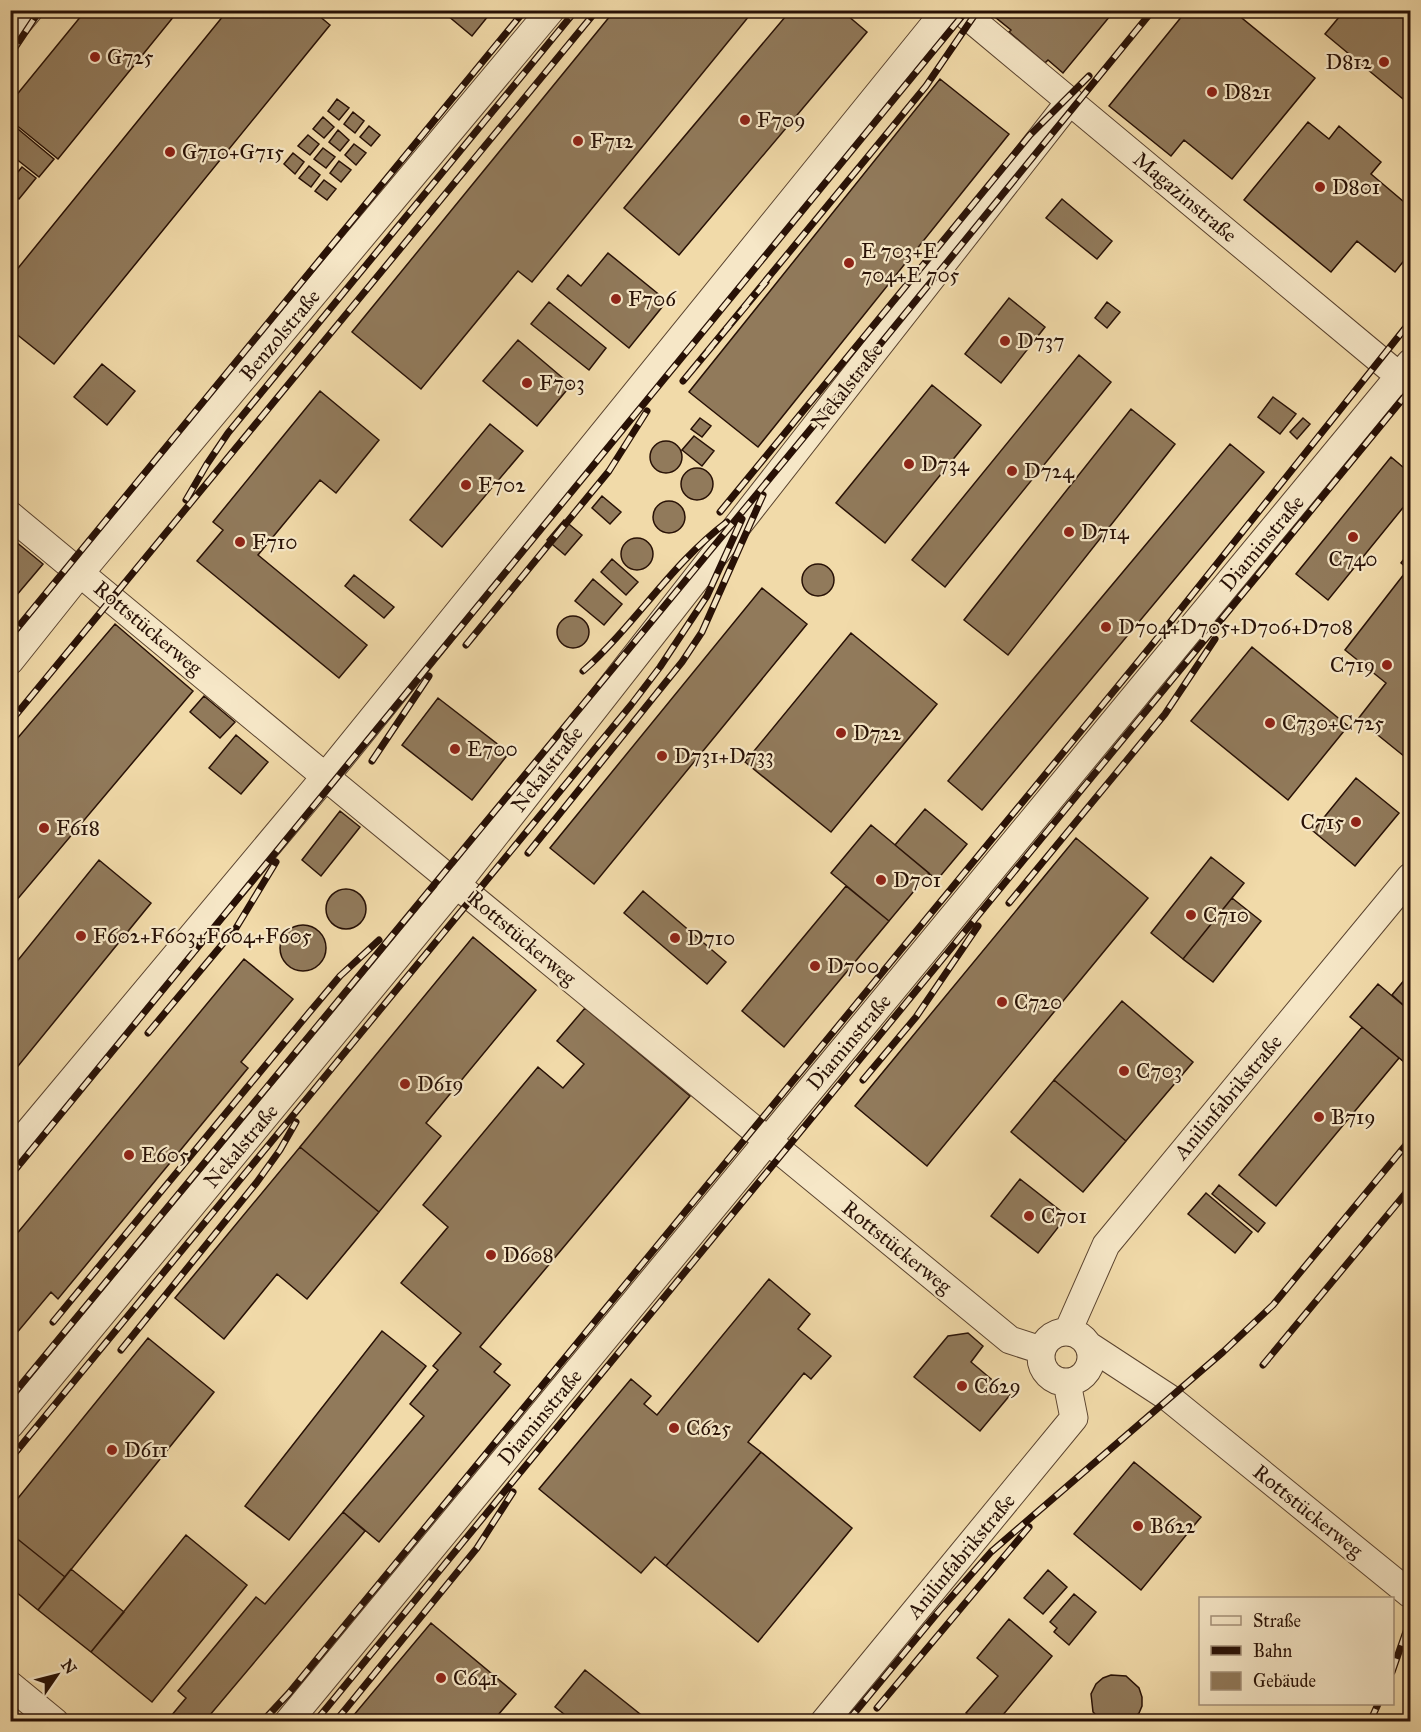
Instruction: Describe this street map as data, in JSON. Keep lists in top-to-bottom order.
{
  "streets": {
    "street": [
      "Magazinstraße",
      "Benzolstraße",
      "Nekalstraße",
      "Diaminstraße",
      "Rottstückerweg",
      "Anilinfabrikstraße"
    ]
  },
  "crossings": [
    ["Magazinstraße", "Nekalstraße"],
    ["Magazinstraße", "Diaminstraße"],
    ["Benzolstraße", "Rottstückerweg"],
    ["Nekalstraße", "Rottstückerweg"],
    ["Diaminstraße", "Rottstückerweg"],
    ["Rottstückerweg", "Anilinfabrikstraße"]
  ],
  "places": [
    "G725",
    "D812",
    "D821",
    "F709",
    "F712",
    "G710+G715",
    "D801",
    "E 703+E 704+E 705",
    "F706",
    "D737",
    "F703",
    "D734",
    "D724",
    "F702",
    "D714",
    "C740",
    "F710",
    "D704+D705+D706+D708",
    "C719",
    "C730+C725",
    "D722",
    "E700",
    "D731+D733",
    "C715",
    "F618",
    "D701",
    "C710",
    "F602+F603+F604+F605",
    "D710",
    "D700",
    "C720",
    "C703",
    "D619",
    "B719",
    "E605",
    "C701",
    "D608",
    "C629",
    "C625",
    "D611",
    "B622",
    "C641"
  ],
  "legend": ["Straße", "Bahn", "Gebäude"],
  "north": "top right"
}
